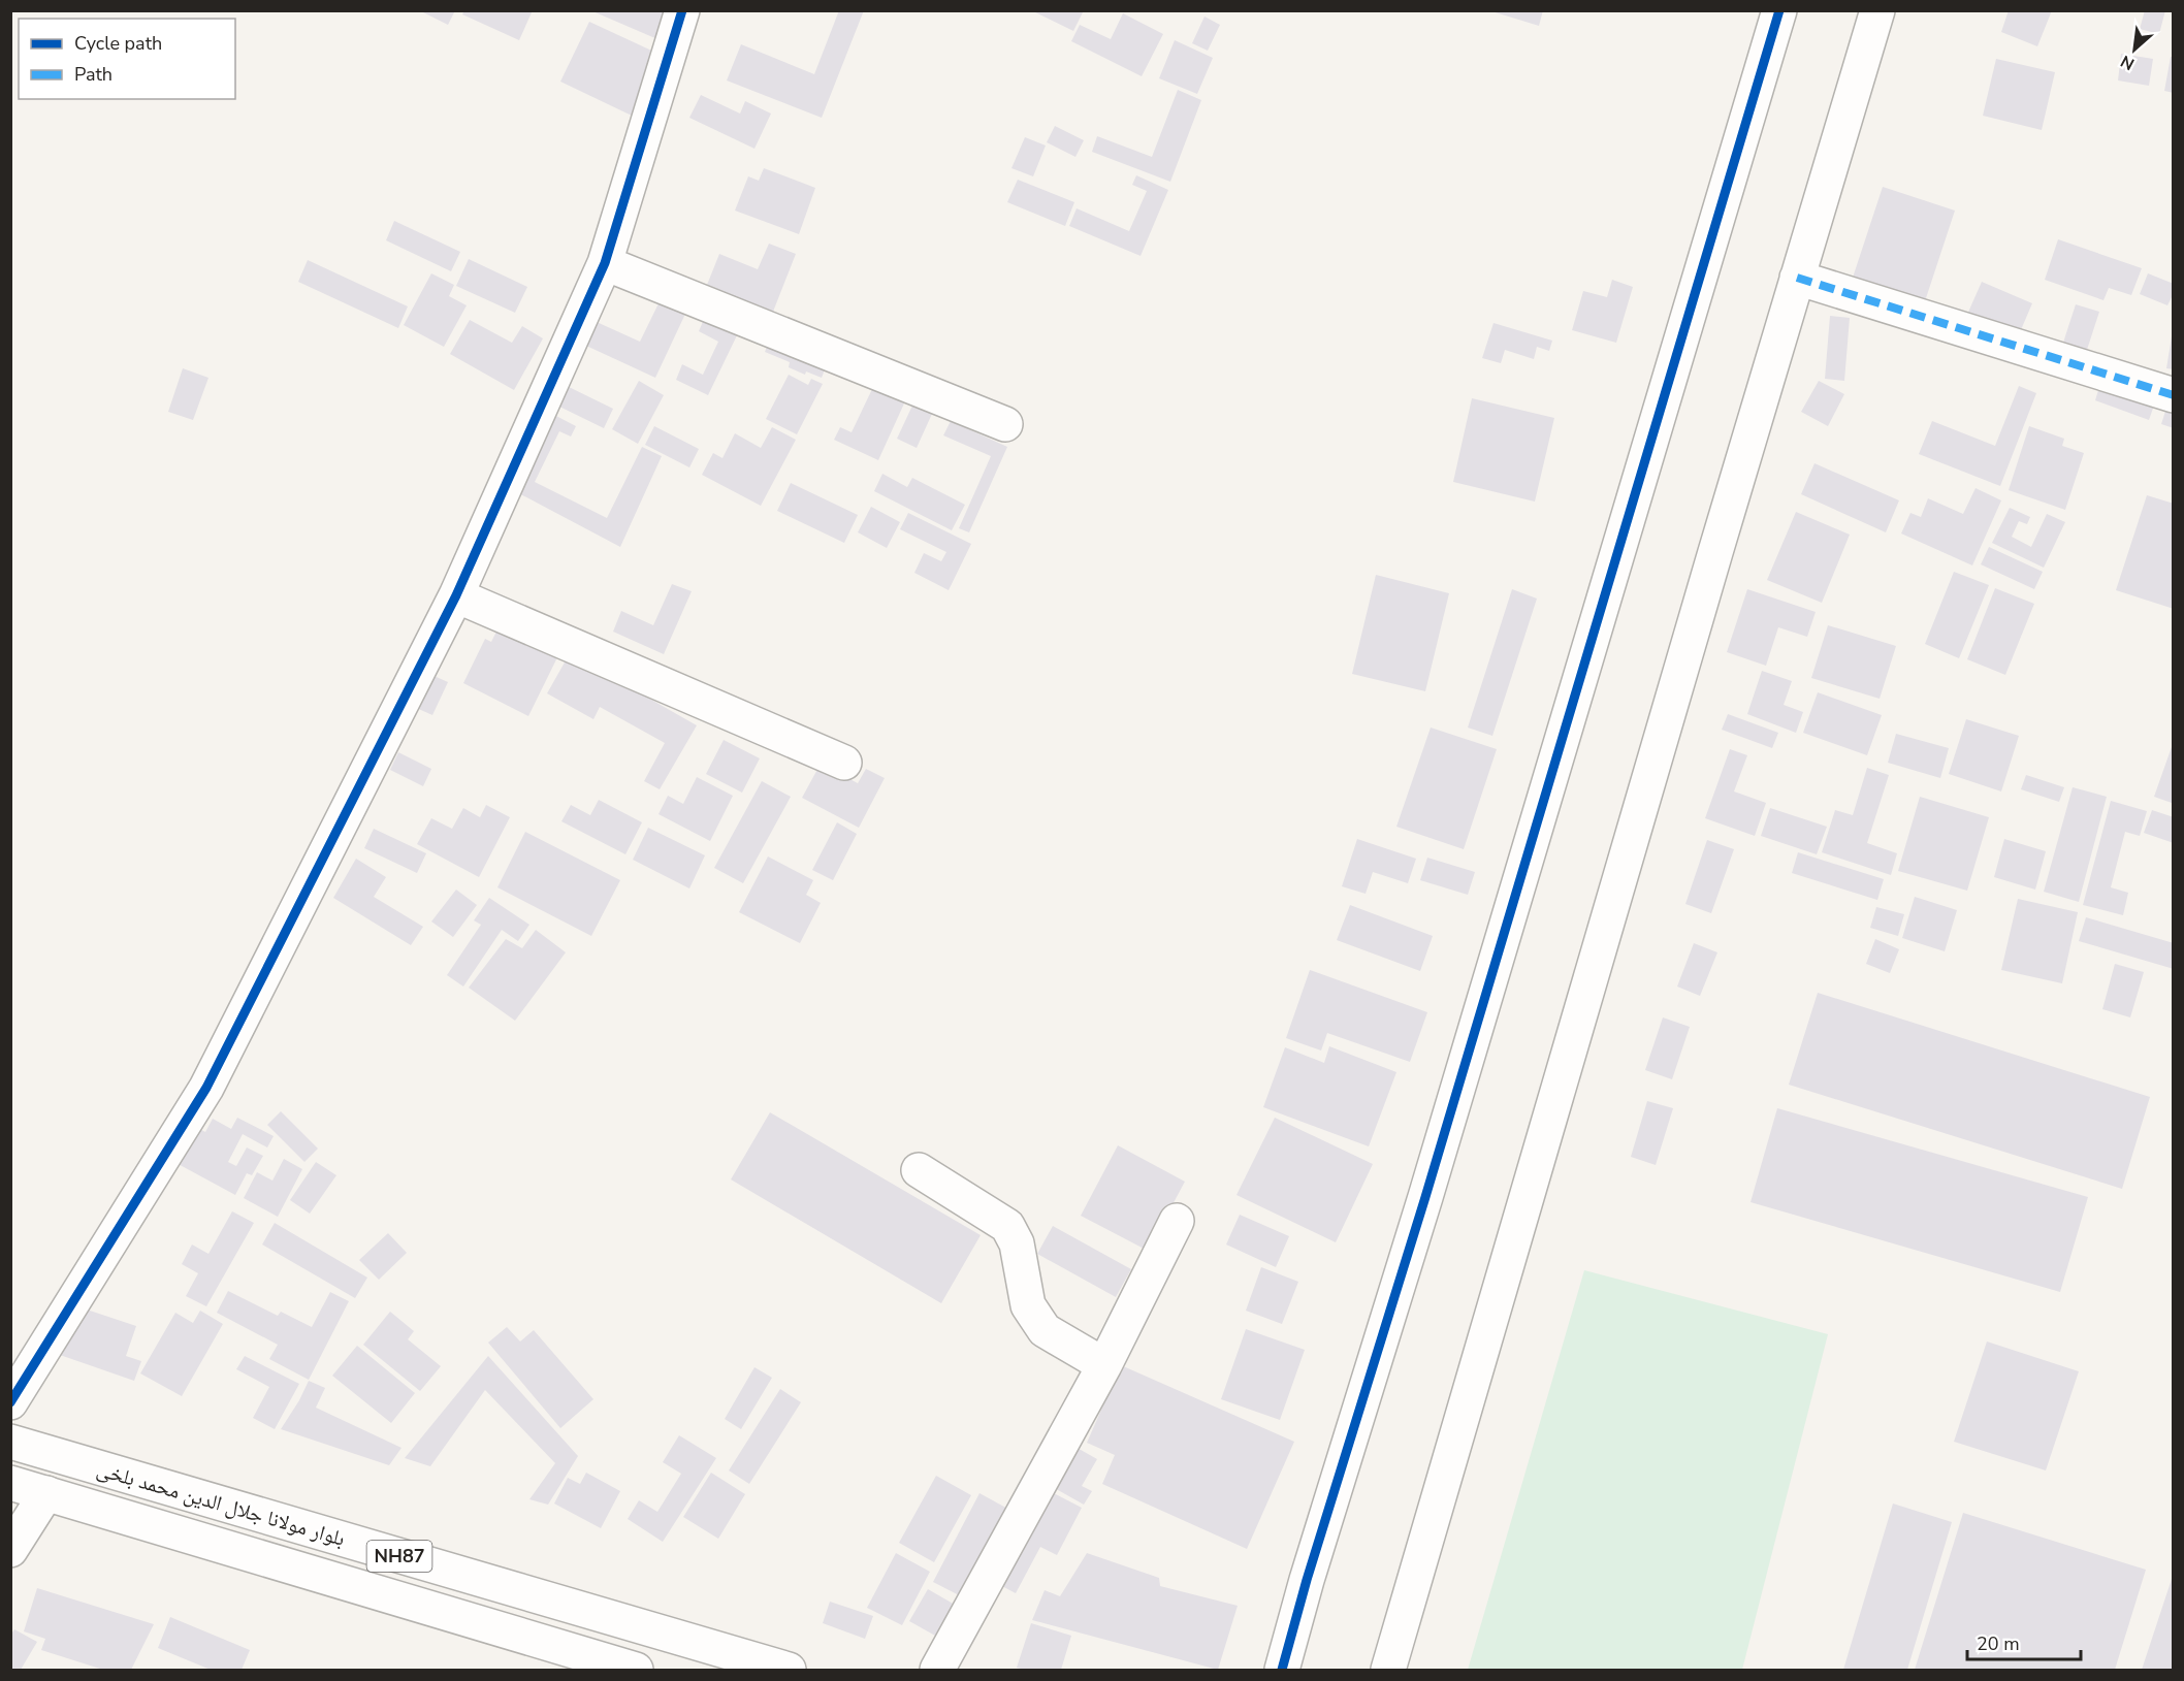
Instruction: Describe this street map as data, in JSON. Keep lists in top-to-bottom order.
{
  "streets": {
    "street": ["بلوار مولانا جلال الدین محمد بلخی", "NH87"]
  },
  "legend": ["Cycle path", "Path"],
  "scale_bar": "20 m",
  "north": "bottom left"
}
